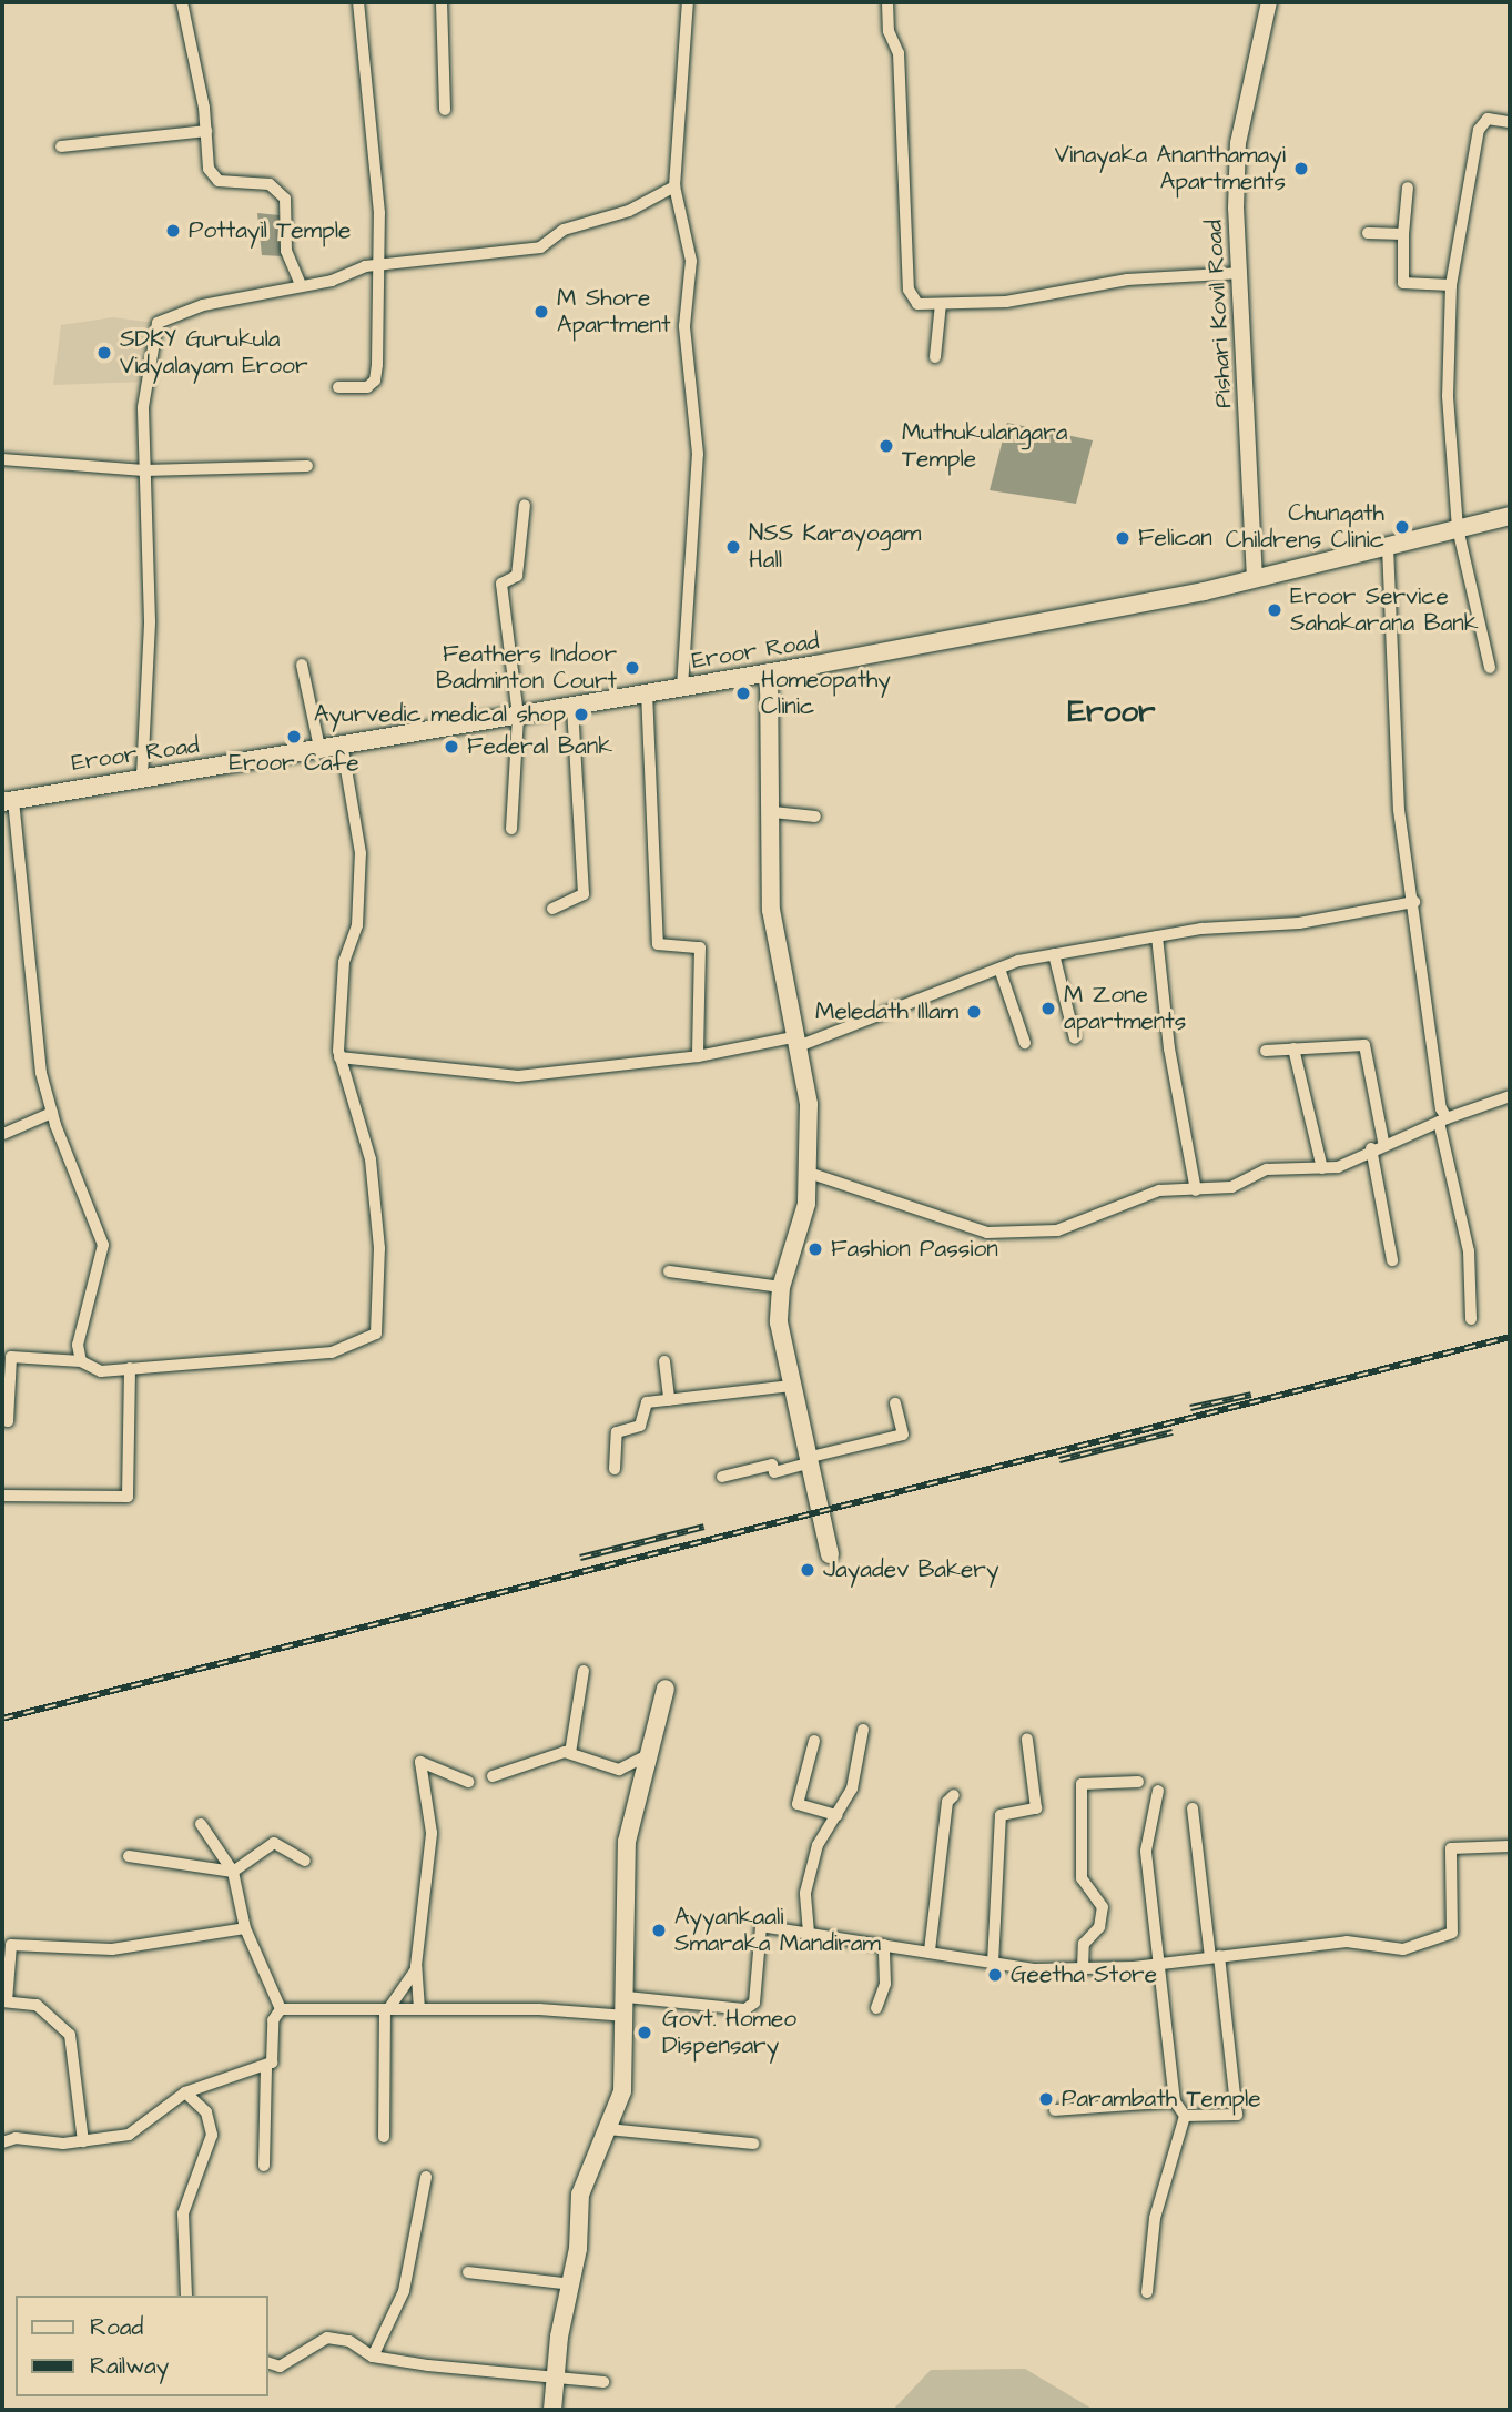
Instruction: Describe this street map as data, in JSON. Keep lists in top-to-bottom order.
{
  "streets": {
    "main road": ["Eroor Road"],
    "street": ["Pishari Kovil Road"]
  },
  "crossings": [
    ["Pishari Kovil Road", "Eroor Road"]
  ],
  "districts": ["Eroor"],
  "places": [
    "Vinayaka Ananthamayi Apartments",
    "Pottayil Temple",
    "M Shore Apartment",
    "SDKY Gurukula Vidyalayam Eroor",
    "Muthukulangara Temple",
    "Chungath Childrens Clinic",
    "Felican",
    "NSS Karayogam Hall",
    "Eroor Service Sahakarana Bank",
    "Feathers Indoor Badminton Court",
    "Homeopathy Clinic",
    "Ayurvedic medical shop",
    "Eroor Cafe",
    "Federal Bank",
    "M Zone apartments",
    "Meledath Illam",
    "Fashion Passion",
    "Jayadev Bakery",
    "Ayyankaali Smaraka Mandiram",
    "Geetha Store",
    "Govt. Homeo Dispensary",
    "Parambath Temple"
  ],
  "legend": ["Road", "Railway"]
}
